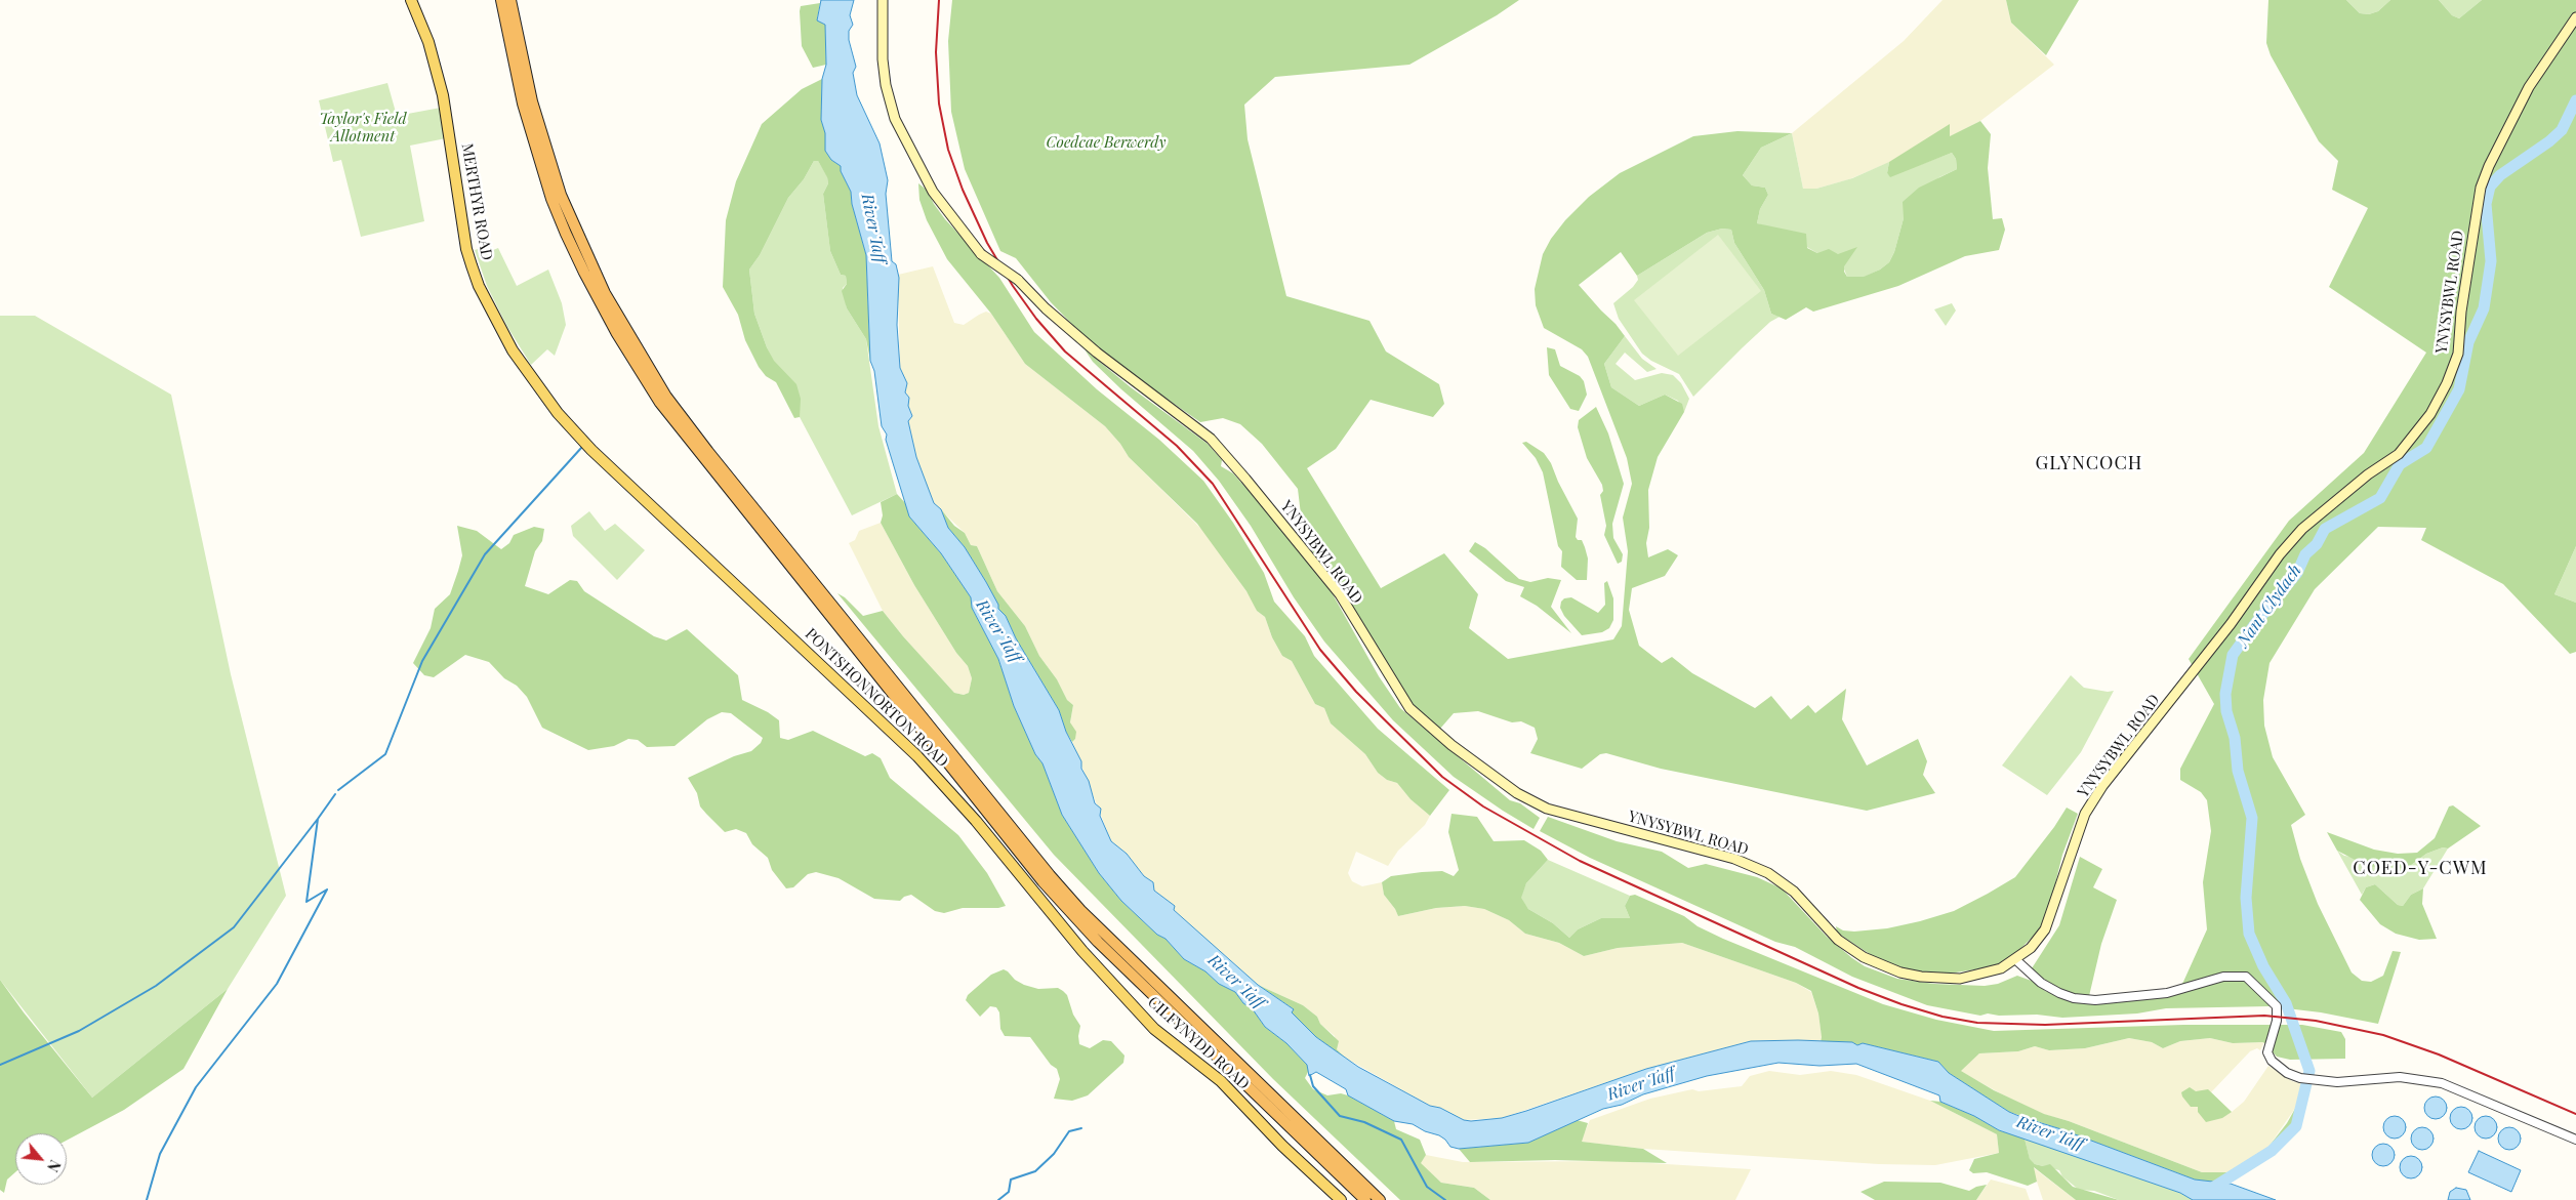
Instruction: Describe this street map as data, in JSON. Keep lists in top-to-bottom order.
{
  "streets": {
    "main road": [
      "MERTHYR ROAD",
      "YNYSYBWL ROAD",
      "PONTSHONNORTON ROAD",
      "CILFYNYDD ROAD"
    ]
  },
  "crossings": [
    ["MERTHYR ROAD", "PONTSHONNORTON ROAD"],
    ["PONTSHONNORTON ROAD", "CILFYNYDD ROAD"]
  ],
  "districts": ["GLYNCOCH", "COED-Y-CWM"],
  "water": ["River Taff", "Nant Clydach"],
  "parks": ["Taylor's Field Allotment", "Coedcae Berwerdy"],
  "north": "bottom right"
}
